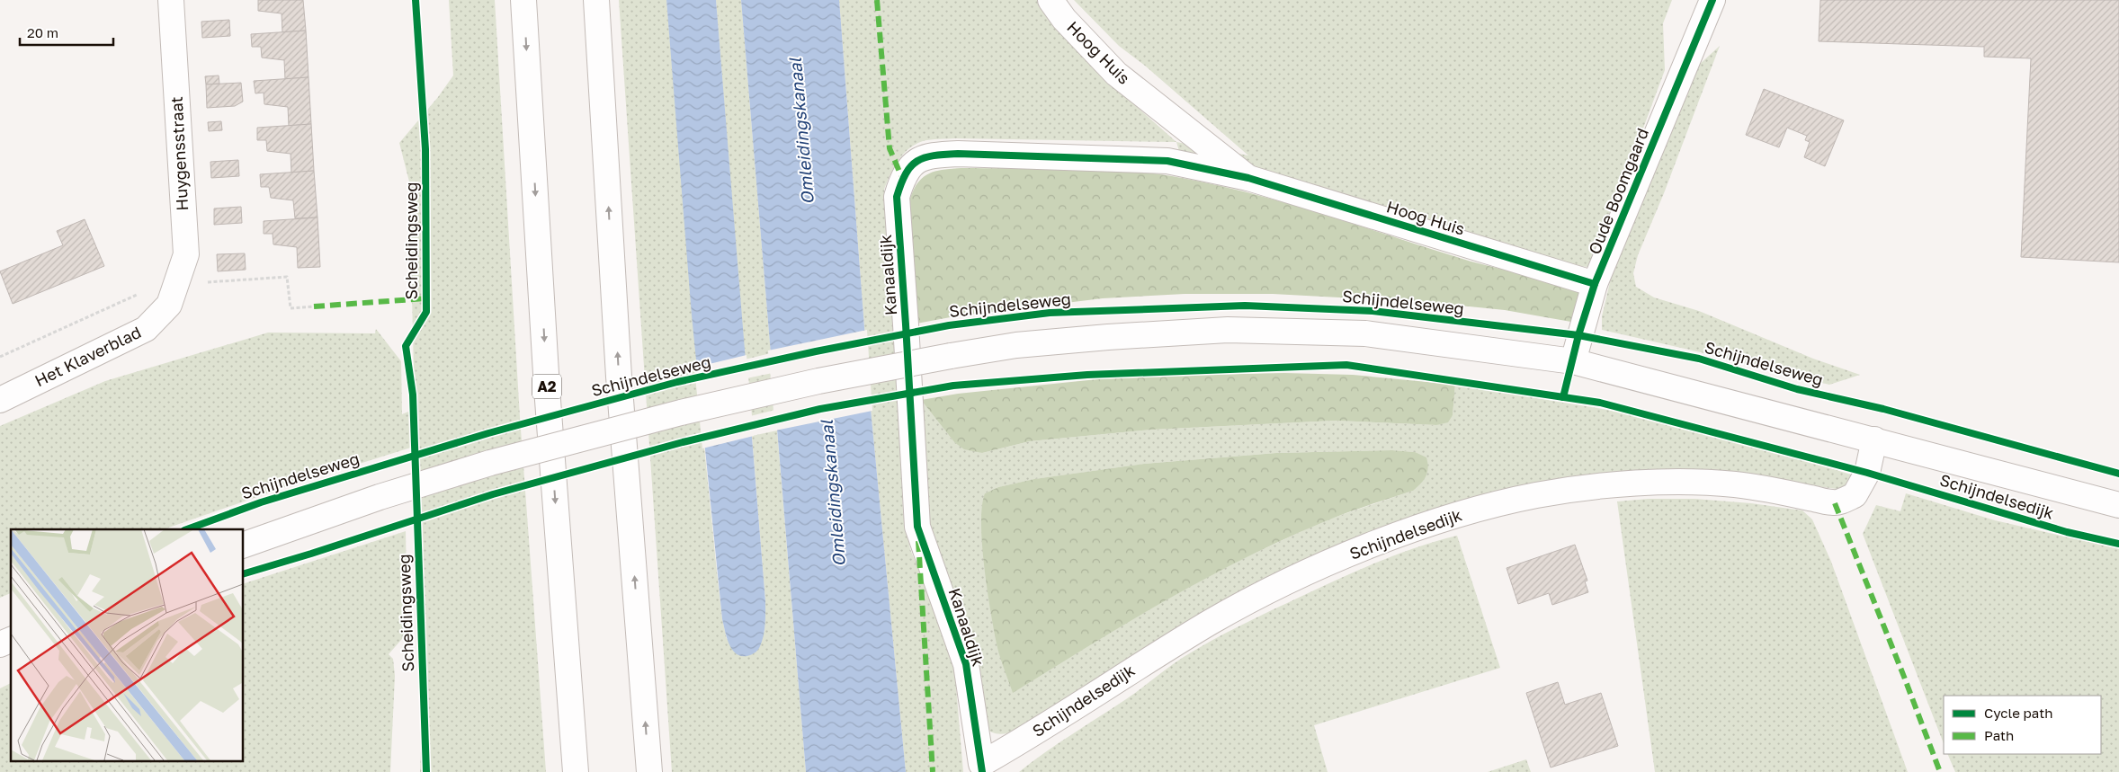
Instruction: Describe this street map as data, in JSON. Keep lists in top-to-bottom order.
{
  "streets": {
    "main road": [
      "Hoog Huis",
      "Huygensstraat",
      "Oude Boomgaard",
      "Kanaaldijk",
      "Het Klaverblad",
      "A2",
      "Schijndelsedijk"
    ],
    "cycle path": ["Scheidingsweg", "Schijndelseweg"]
  },
  "crossings": [
    ["Hoog Huis", "Oude Boomgaard"],
    ["Hoog Huis", "Kanaaldijk"],
    ["Huygensstraat", "Het Klaverblad"],
    ["Kanaaldijk", "Schijndelsedijk"]
  ],
  "water": ["Omleidingskanaal"],
  "legend": ["Cycle path", "Path"],
  "scale_bar": "20 m"
}
